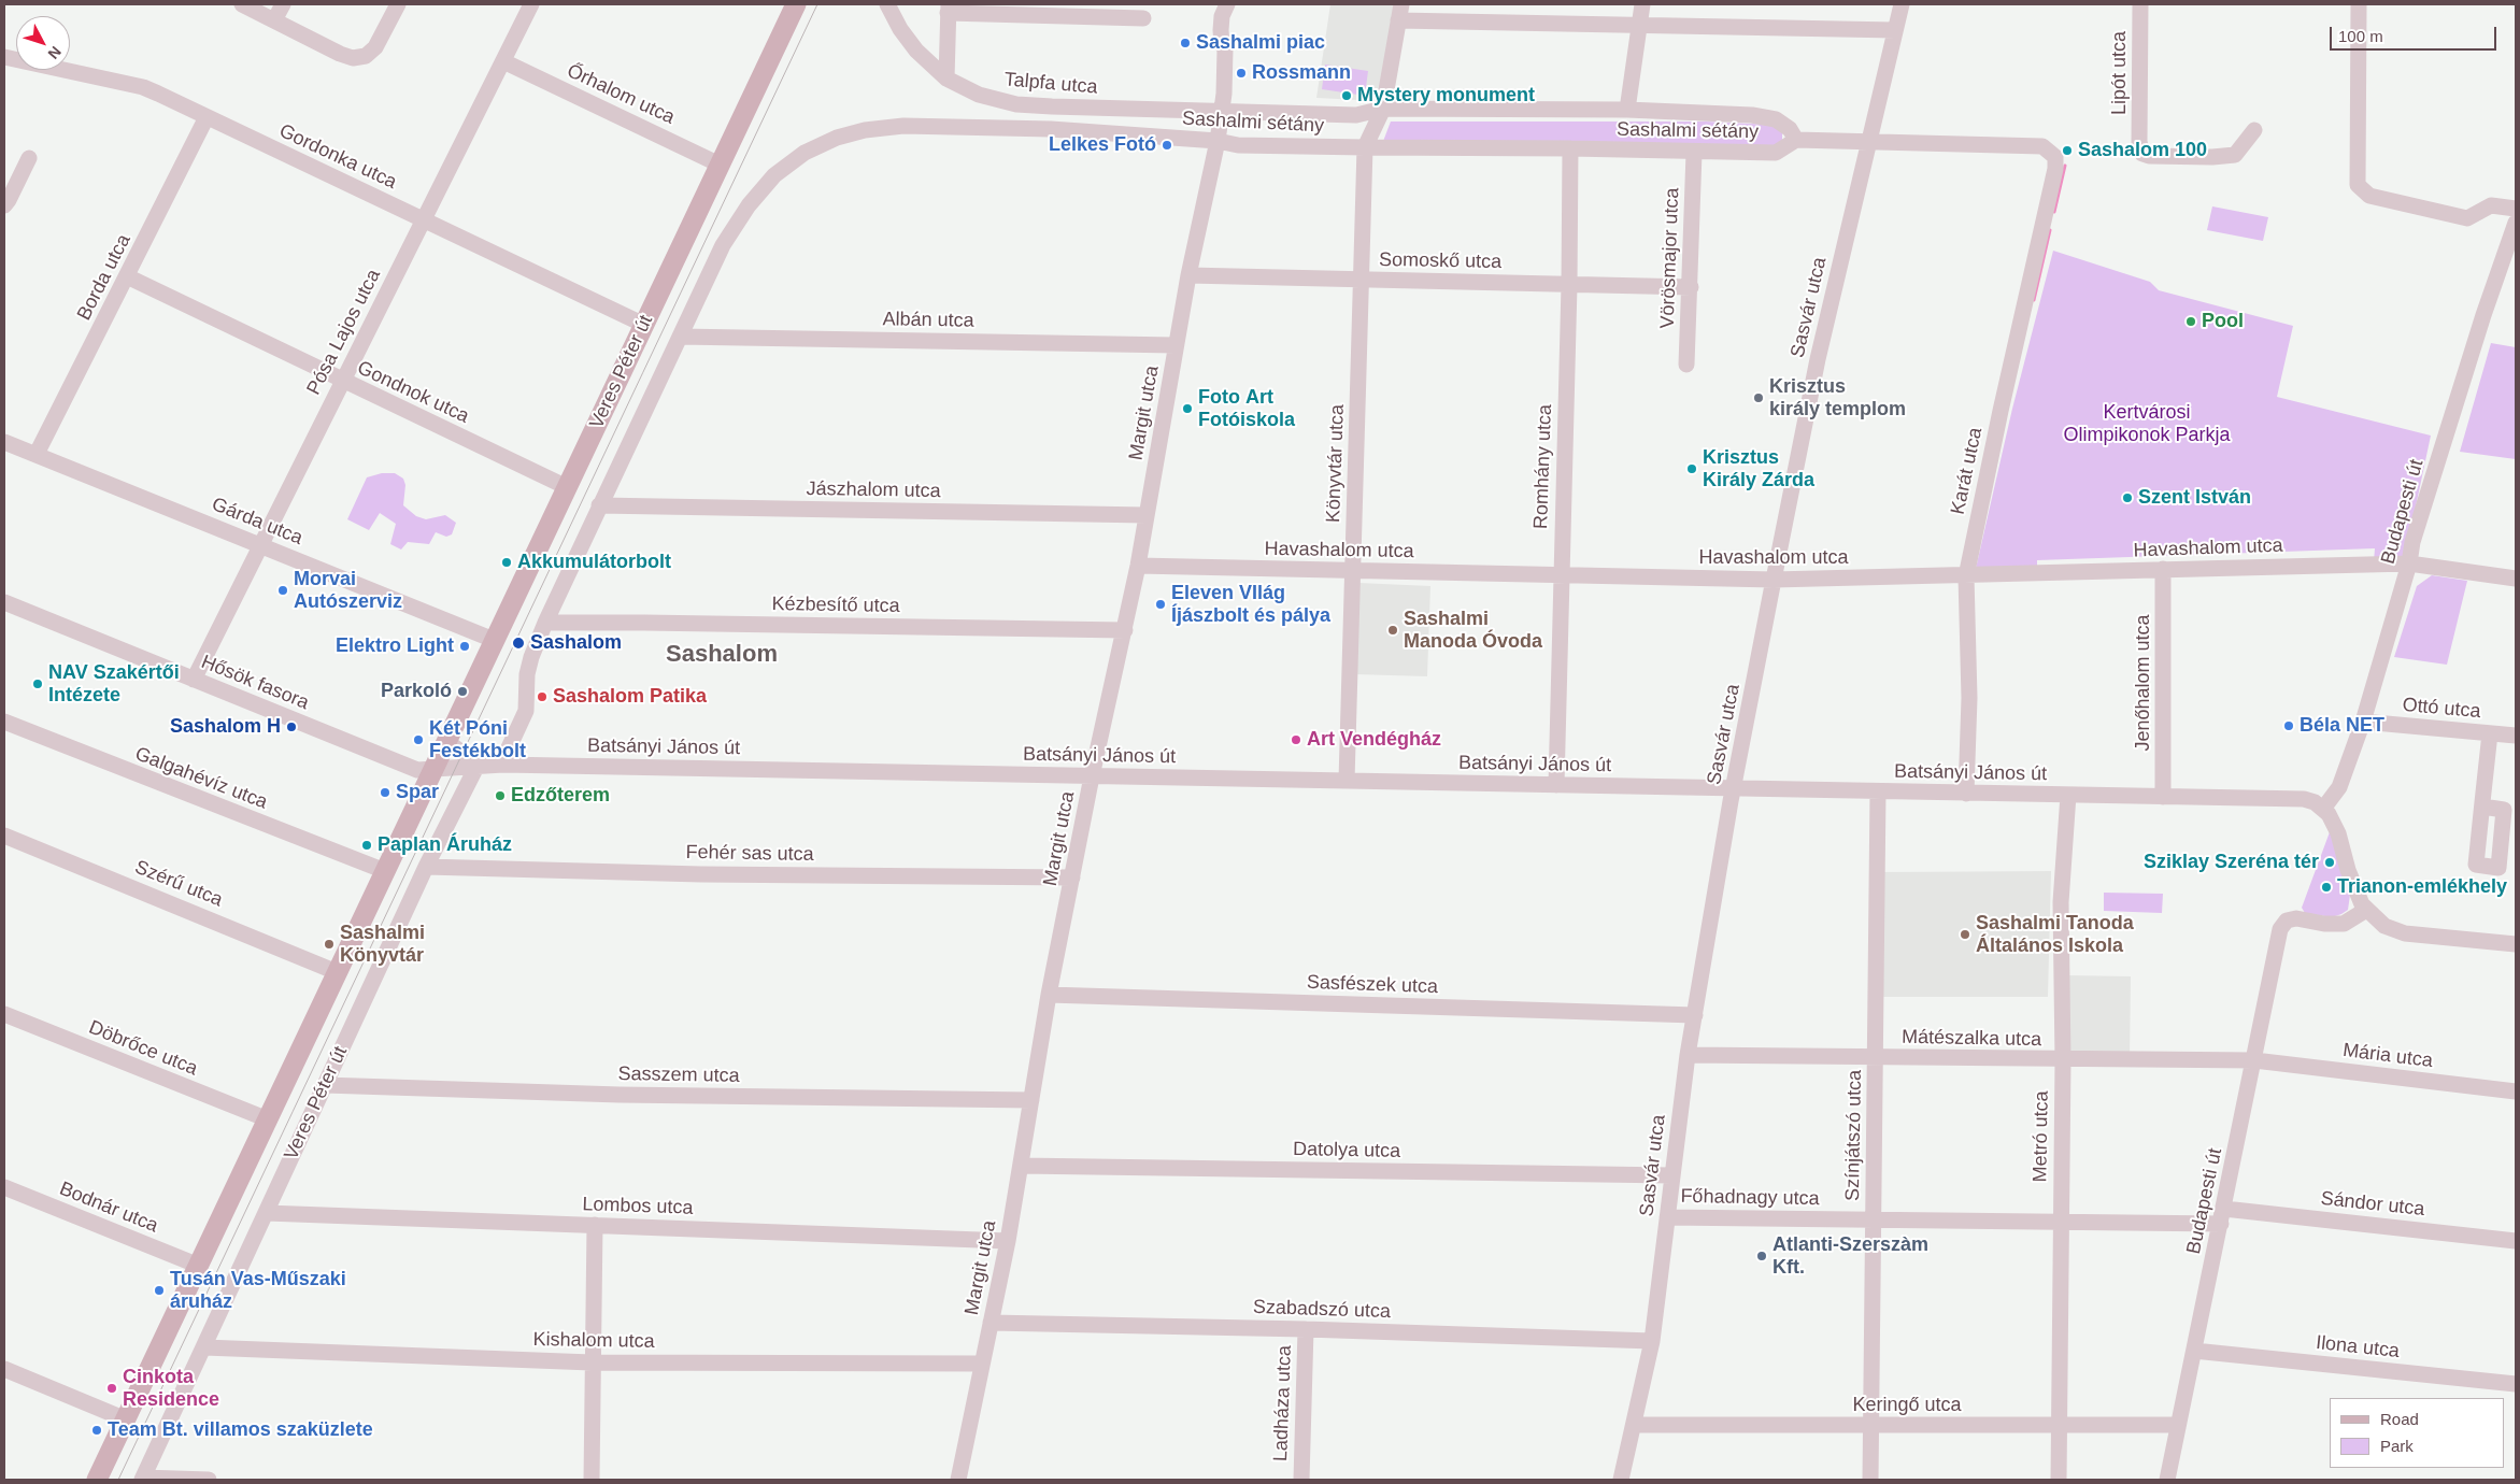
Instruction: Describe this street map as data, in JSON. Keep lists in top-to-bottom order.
{
  "streets": {
    "main road": ["Veres Péter út"],
    "street": [
      "Lipót utca",
      "Talpfa utca",
      "Őrhalom utca",
      "Sashalmi sétány",
      "Gordonka utca",
      "Vörösmajor utca",
      "Somoskő utca",
      "Borda utca",
      "Sasvár utca",
      "Albán utca",
      "Pósa Lajos utca",
      "Gondnok utca",
      "Margit utca",
      "Könyvtár utca",
      "Romhány utca",
      "Karát utca",
      "Jászhalom utca",
      "Budapesti út",
      "Gárda utca",
      "Havashalom utca",
      "Kézbesítő utca",
      "Hősök fasora",
      "Jenőhalom utca",
      "Ottó utca",
      "Batsányi János út",
      "Galgahévíz utca",
      "Fehér sas utca",
      "Szérű utca",
      "Sasfészek utca",
      "Mátészalka utca",
      "Döbrőce utca",
      "Mária utca",
      "Sasszem utca",
      "Színjátszó utca",
      "Metró utca",
      "Datolya utca",
      "Főhadnagy utca",
      "Sándor utca",
      "Lombos utca",
      "Bodnár utca",
      "Szabadszó utca",
      "Kishalom utca",
      "Ilona utca",
      "Ladháza utca",
      "Keringő utca"
    ]
  },
  "crossings": [
    ["Talpfa utca", "Sashalmi sétány"],
    ["Talpfa utca", "Margit utca"],
    ["Őrhalom utca", "Pósa Lajos utca"],
    ["Őrhalom utca", "Veres Péter út"],
    ["Sashalmi sétány", "Vörösmajor utca"],
    ["Sashalmi sétány", "Sasvár utca"],
    ["Sashalmi sétány", "Veres Péter út"],
    ["Sashalmi sétány", "Margit utca"],
    ["Sashalmi sétány", "Könyvtár utca"],
    ["Sashalmi sétány", "Romhány utca"],
    ["Sashalmi sétány", "Karát utca"],
    ["Gordonka utca", "Borda utca"],
    ["Gordonka utca", "Pósa Lajos utca"],
    ["Gordonka utca", "Veres Péter út"],
    ["Vörösmajor utca", "Somoskő utca"],
    ["Somoskő utca", "Margit utca"],
    ["Somoskő utca", "Könyvtár utca"],
    ["Somoskő utca", "Romhány utca"],
    ["Borda utca", "Gondnok utca"],
    ["Borda utca", "Gárda utca"],
    ["Sasvár utca", "Havashalom utca"],
    ["Sasvár utca", "Batsányi János út"],
    ["Sasvár utca", "Sasfészek utca"],
    ["Sasvár utca", "Mátészalka utca"],
    ["Sasvár utca", "Datolya utca"],
    ["Sasvár utca", "Főhadnagy utca"],
    ["Sasvár utca", "Szabadszó utca"],
    ["Sasvár utca", "Keringő utca"],
    ["Albán utca", "Veres Péter út"],
    ["Albán utca", "Margit utca"],
    ["Pósa Lajos utca", "Gondnok utca"],
    ["Pósa Lajos utca", "Gárda utca"],
    ["Pósa Lajos utca", "Hősök fasora"],
    ["Veres Péter út", "Gondnok utca"],
    ["Veres Péter út", "Jászhalom utca"],
    ["Veres Péter út", "Gárda utca"],
    ["Veres Péter út", "Kézbesítő utca"],
    ["Veres Péter út", "Hősök fasora"],
    ["Veres Péter út", "Batsányi János út"],
    ["Veres Péter út", "Galgahévíz utca"],
    ["Veres Péter út", "Fehér sas utca"],
    ["Veres Péter út", "Szérű utca"],
    ["Veres Péter út", "Döbrőce utca"],
    ["Veres Péter út", "Sasszem utca"],
    ["Veres Péter út", "Lombos utca"],
    ["Veres Péter út", "Bodnár utca"],
    ["Veres Péter út", "Kishalom utca"],
    ["Margit utca", "Jászhalom utca"],
    ["Margit utca", "Havashalom utca"],
    ["Margit utca", "Kézbesítő utca"],
    ["Margit utca", "Batsányi János út"],
    ["Margit utca", "Fehér sas utca"],
    ["Margit utca", "Sasfészek utca"],
    ["Margit utca", "Sasszem utca"],
    ["Margit utca", "Datolya utca"],
    ["Margit utca", "Lombos utca"],
    ["Margit utca", "Szabadszó utca"],
    ["Margit utca", "Kishalom utca"],
    ["Könyvtár utca", "Havashalom utca"],
    ["Könyvtár utca", "Batsányi János út"],
    ["Romhány utca", "Havashalom utca"],
    ["Romhány utca", "Batsányi János út"],
    ["Karát utca", "Havashalom utca"],
    ["Karát utca", "Batsányi János út"],
    ["Budapesti út", "Havashalom utca"],
    ["Budapesti út", "Ottó utca"],
    ["Budapesti út", "Batsányi János út"],
    ["Budapesti út", "Mátészalka utca"],
    ["Budapesti út", "Mária utca"],
    ["Budapesti út", "Főhadnagy utca"],
    ["Budapesti út", "Sándor utca"],
    ["Budapesti út", "Ilona utca"],
    ["Budapesti út", "Keringő utca"],
    ["Havashalom utca", "Jenőhalom utca"],
    ["Hősök fasora", "Batsányi János út"],
    ["Jenőhalom utca", "Batsányi János út"],
    ["Batsányi János út", "Színjátszó utca"],
    ["Batsányi János út", "Metró utca"],
    ["Mátészalka utca", "Mária utca"],
    ["Mátészalka utca", "Színjátszó utca"],
    ["Mátészalka utca", "Metró utca"],
    ["Színjátszó utca", "Főhadnagy utca"],
    ["Színjátszó utca", "Keringő utca"],
    ["Metró utca", "Főhadnagy utca"],
    ["Metró utca", "Keringő utca"],
    ["Főhadnagy utca", "Sándor utca"],
    ["Szabadszó utca", "Ladháza utca"]
  ],
  "districts": ["Sashalom"],
  "parks": ["Kertvárosi Olimpikonok Parkja"],
  "places": [
    "Sashalmi piac",
    "Rossmann",
    "Mystery monument",
    "Lelkes Fotó",
    "Sashalom 100",
    "Pool",
    "Krisztus király templom",
    "Foto Art Fotóiskola",
    "Krisztus Király Zárda",
    "Szent István",
    "Akkumulátorbolt",
    "Morvai Autószerviz",
    "Eleven VIlág Íjászbolt és pálya",
    "Sashalmi Manoda Óvoda",
    "Sashalom",
    "Elektro Light",
    "NAV Szakértői Intézete",
    "Parkoló",
    "Sashalom Patika",
    "Béla NET",
    "Sashalom H",
    "Két Póni Festékbolt",
    "Art Vendégház",
    "Spar",
    "Edzőterem",
    "Paplan Áruház",
    "Sziklay Szeréna tér",
    "Trianon-emlékhely",
    "Sashalmi Tanoda Általános Iskola",
    "Sashalmi Könyvtár",
    "Atlanti-Szerszàm Kft.",
    "Tusán Vas-Műszaki áruház",
    "Cinkota Residence",
    "Team Bt. villamos szaküzlete"
  ],
  "legend": ["Road", "Park"],
  "scale_bar": "100 m",
  "north": "bottom right"
}
